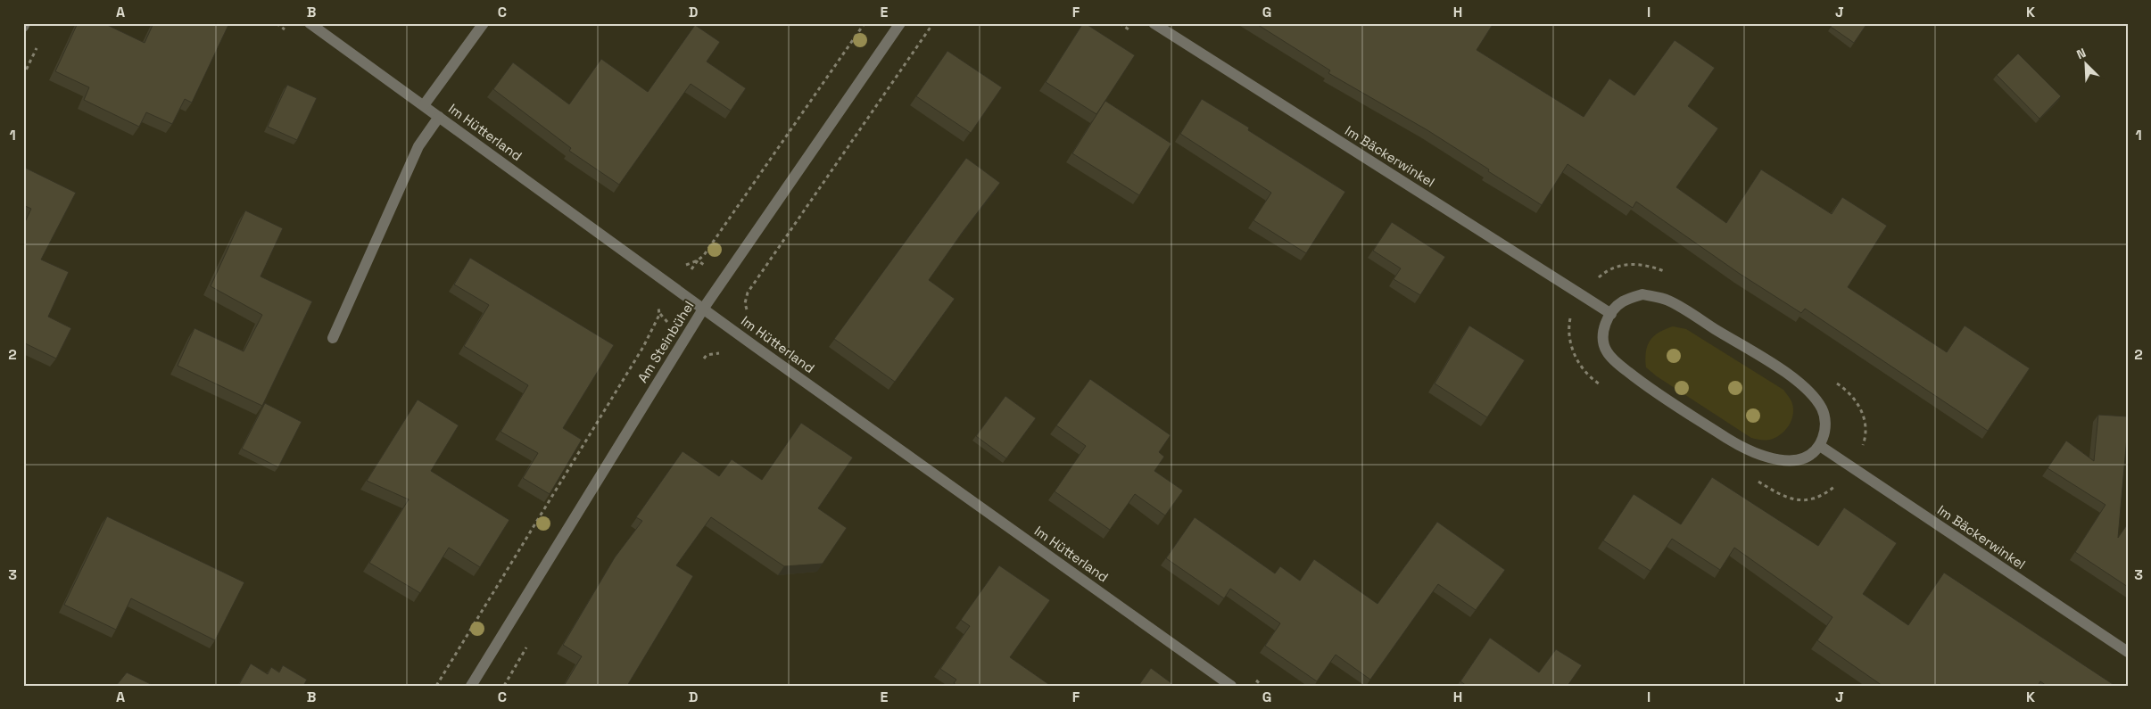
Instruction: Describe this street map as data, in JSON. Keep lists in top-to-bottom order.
{
  "streets": {
    "street": ["Im Hütterland", "Im Bäckerwinkel", "Am Steinbühel"]
  },
  "crossings": [
    ["Im Hütterland", "Am Steinbühel"]
  ],
  "north": "top left",
  "grid": {
    "columns": [
      "A",
      "B",
      "C",
      "D",
      "E",
      "F",
      "G",
      "H",
      "I",
      "J",
      "K"
    ],
    "rows": ["1", "2", "3"]
  }
}
